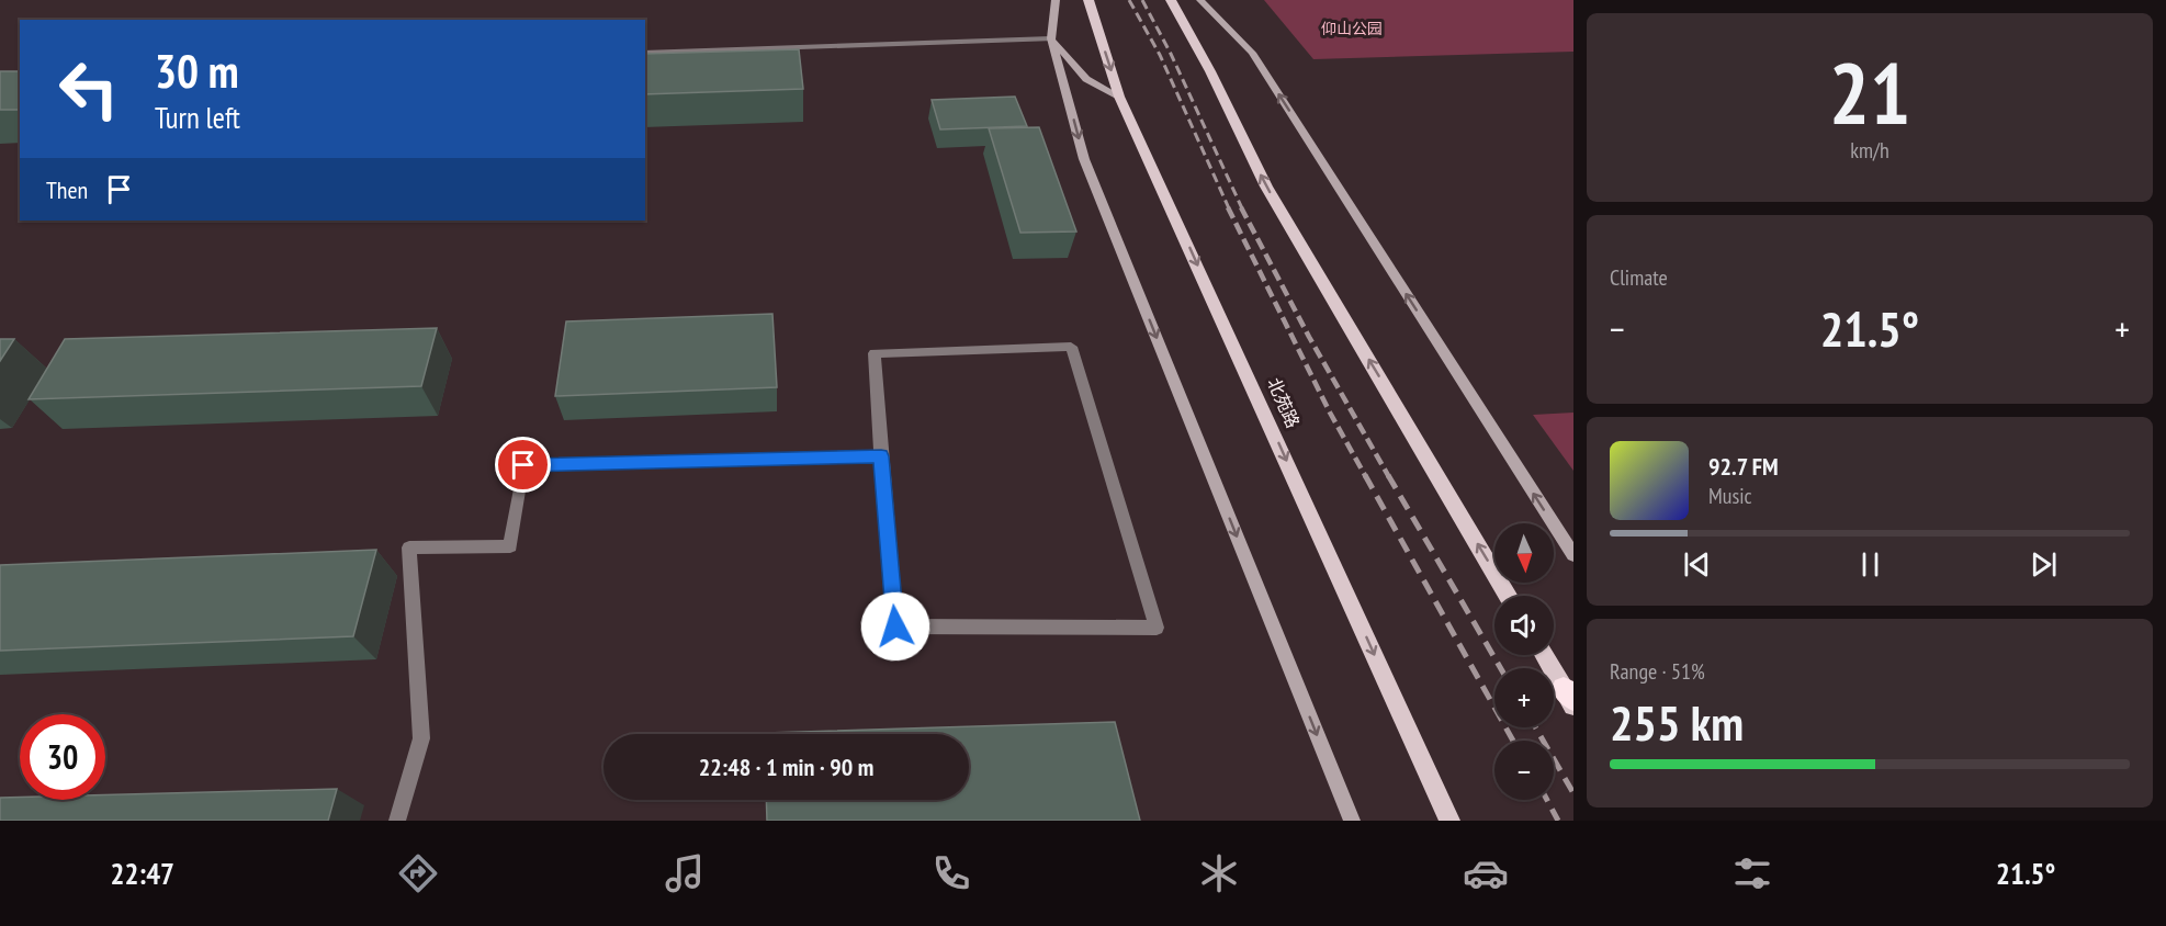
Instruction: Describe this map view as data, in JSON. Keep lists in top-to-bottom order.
{
  "streets": {
    "main road": ["北苑路"]
  },
  "parks": ["仰山公园"],
  "north": "bottom",
  "page": {
    "tile": [
      ["21", "km/h"],
      "Climate",
      ["Range · 51%", "255 km"]
    ],
    "turn": ["30 m", "Turn left"],
    "then": "Then",
    "heat": ["−", "21.5°", "+"],
    "song": ["92.7 FM", "Music"],
    "map_buttons": ["+", "−"],
    "limit": "30",
    "trip": "22:48 · 1 min · 90 m",
    "tabs": ["22:47", "21.5°"]
  }
}
